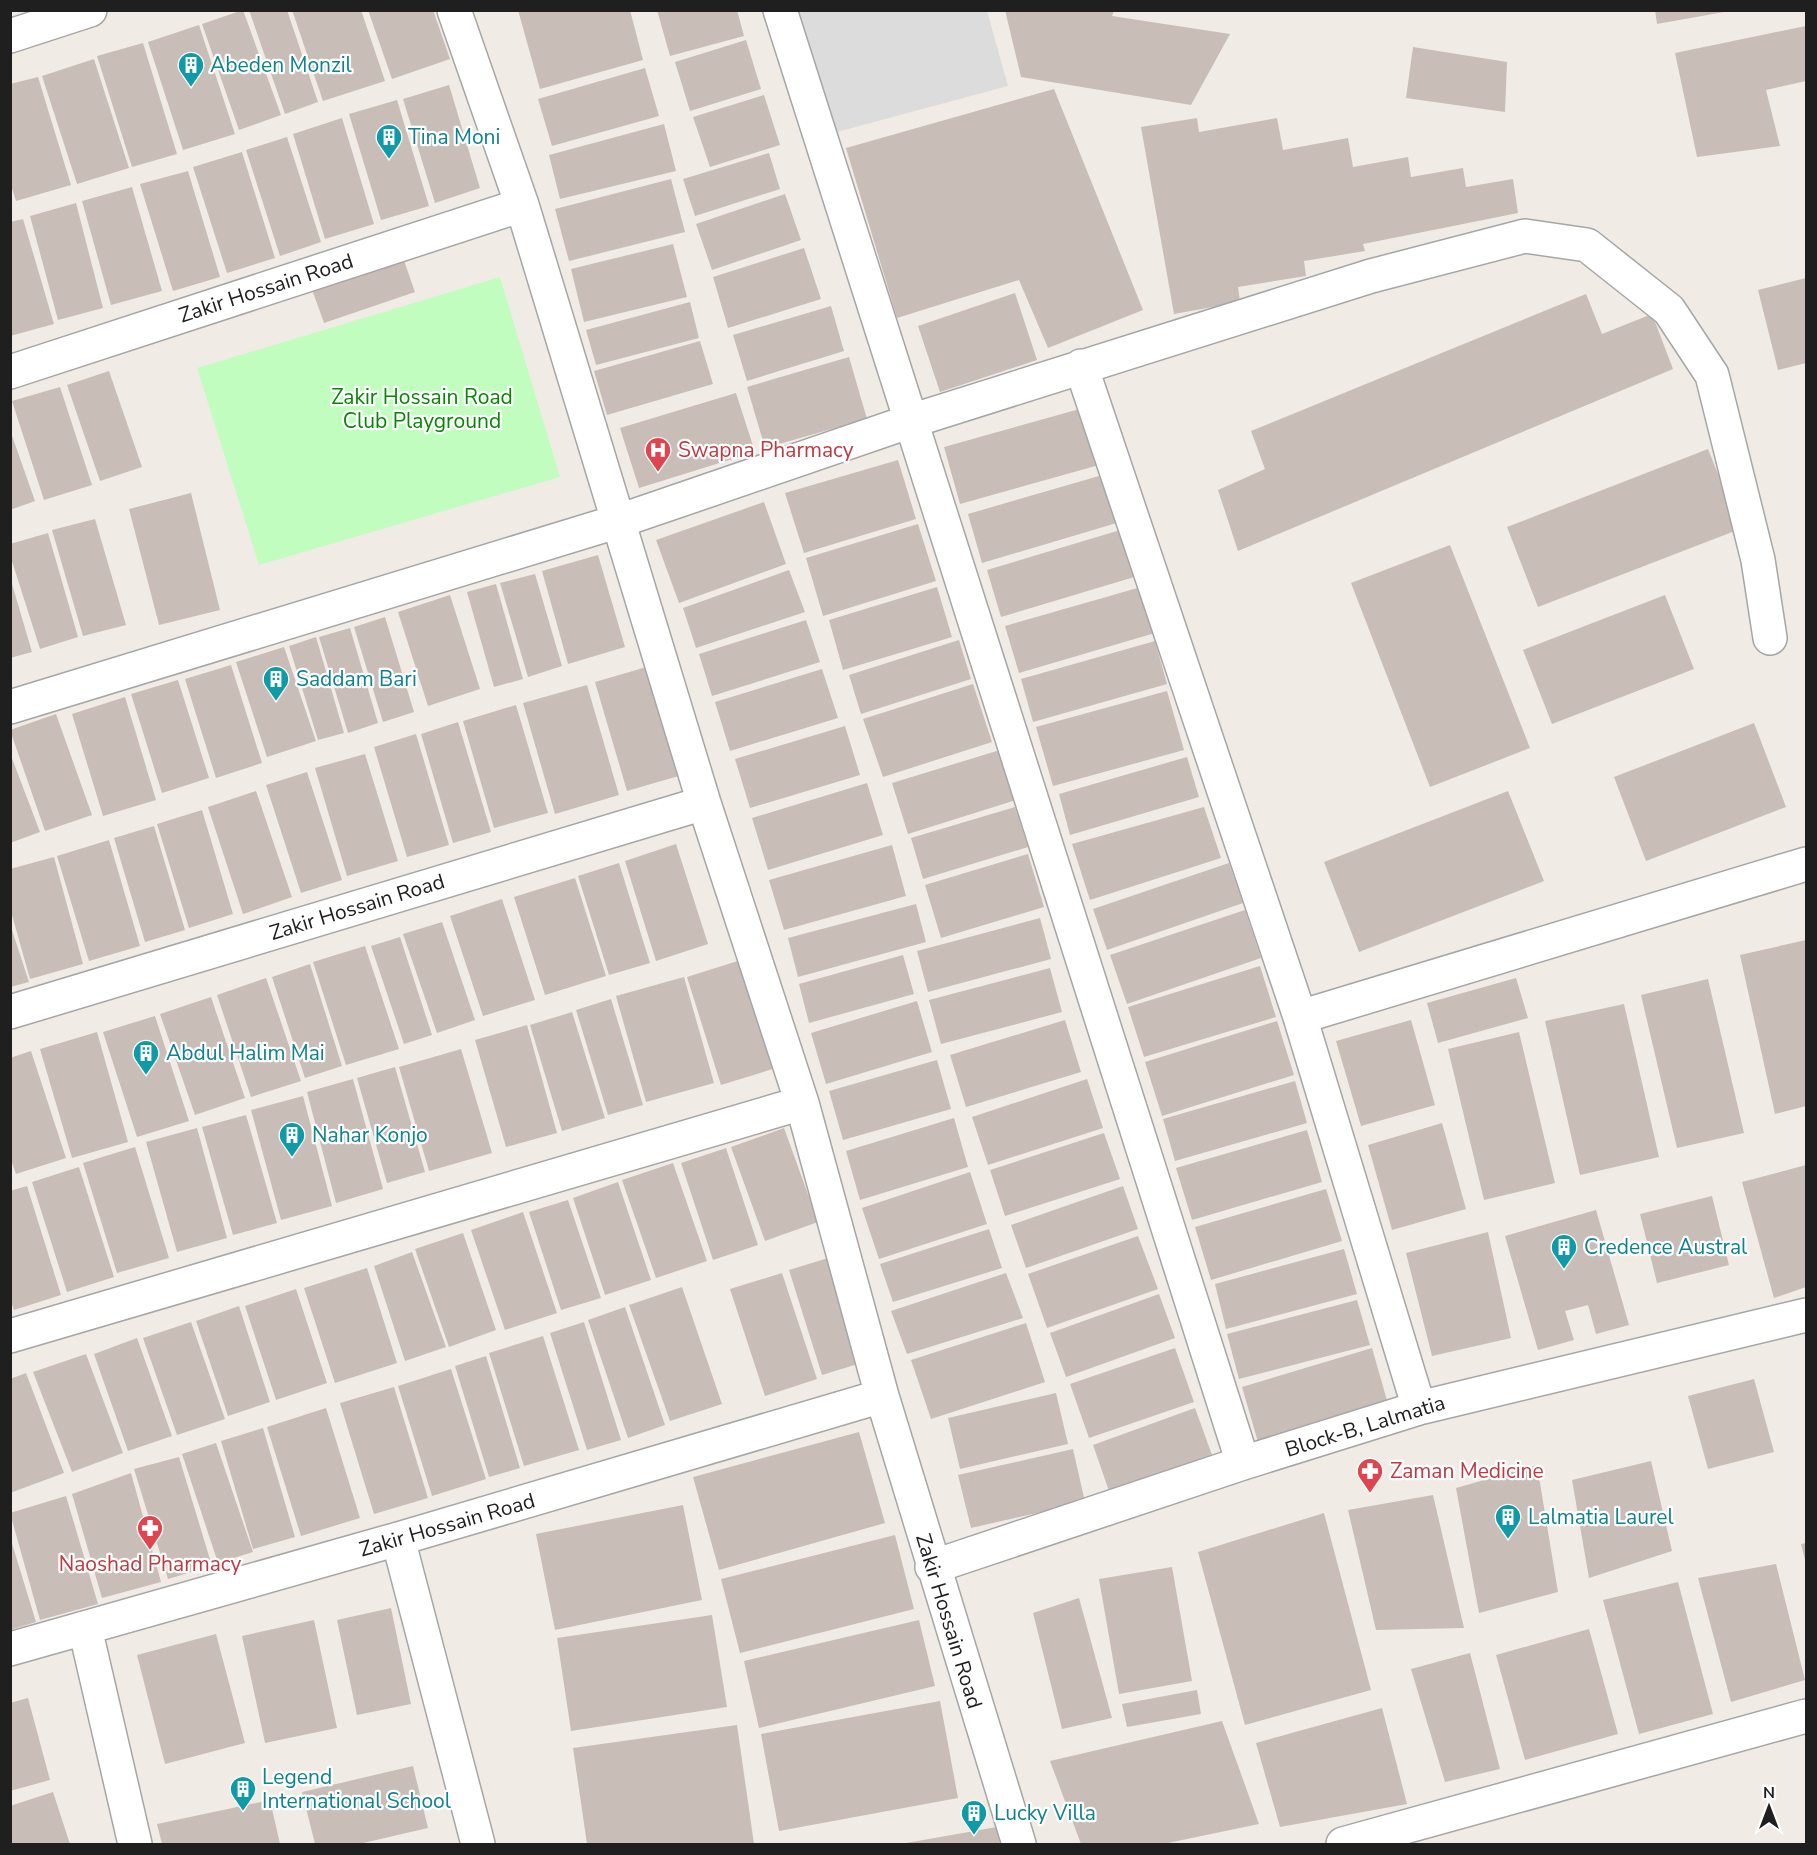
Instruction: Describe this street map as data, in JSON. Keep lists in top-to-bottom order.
{
  "streets": {
    "street": ["Zakir Hossain Road", "Block-B, Lalmatia"]
  },
  "crossings": [
    ["Zakir Hossain Road", "Block-B, Lalmatia"]
  ],
  "parks": ["Zakir Hossain Road Club Playground"],
  "places": {
    "building": [
      "Abeden Monzil",
      "Tina Moni",
      "Saddam Bari",
      "Abdul Halim Mai",
      "Nahar Konjo",
      "Credence Austral",
      "Lalmatia Laurel",
      "Legend International School",
      "Lucky Villa"
    ],
    "hospital": ["Swapna Pharmacy"],
    "pharmacy": ["Zaman Medicine", "Naoshad Pharmacy"]
  },
  "north": "top"
}
